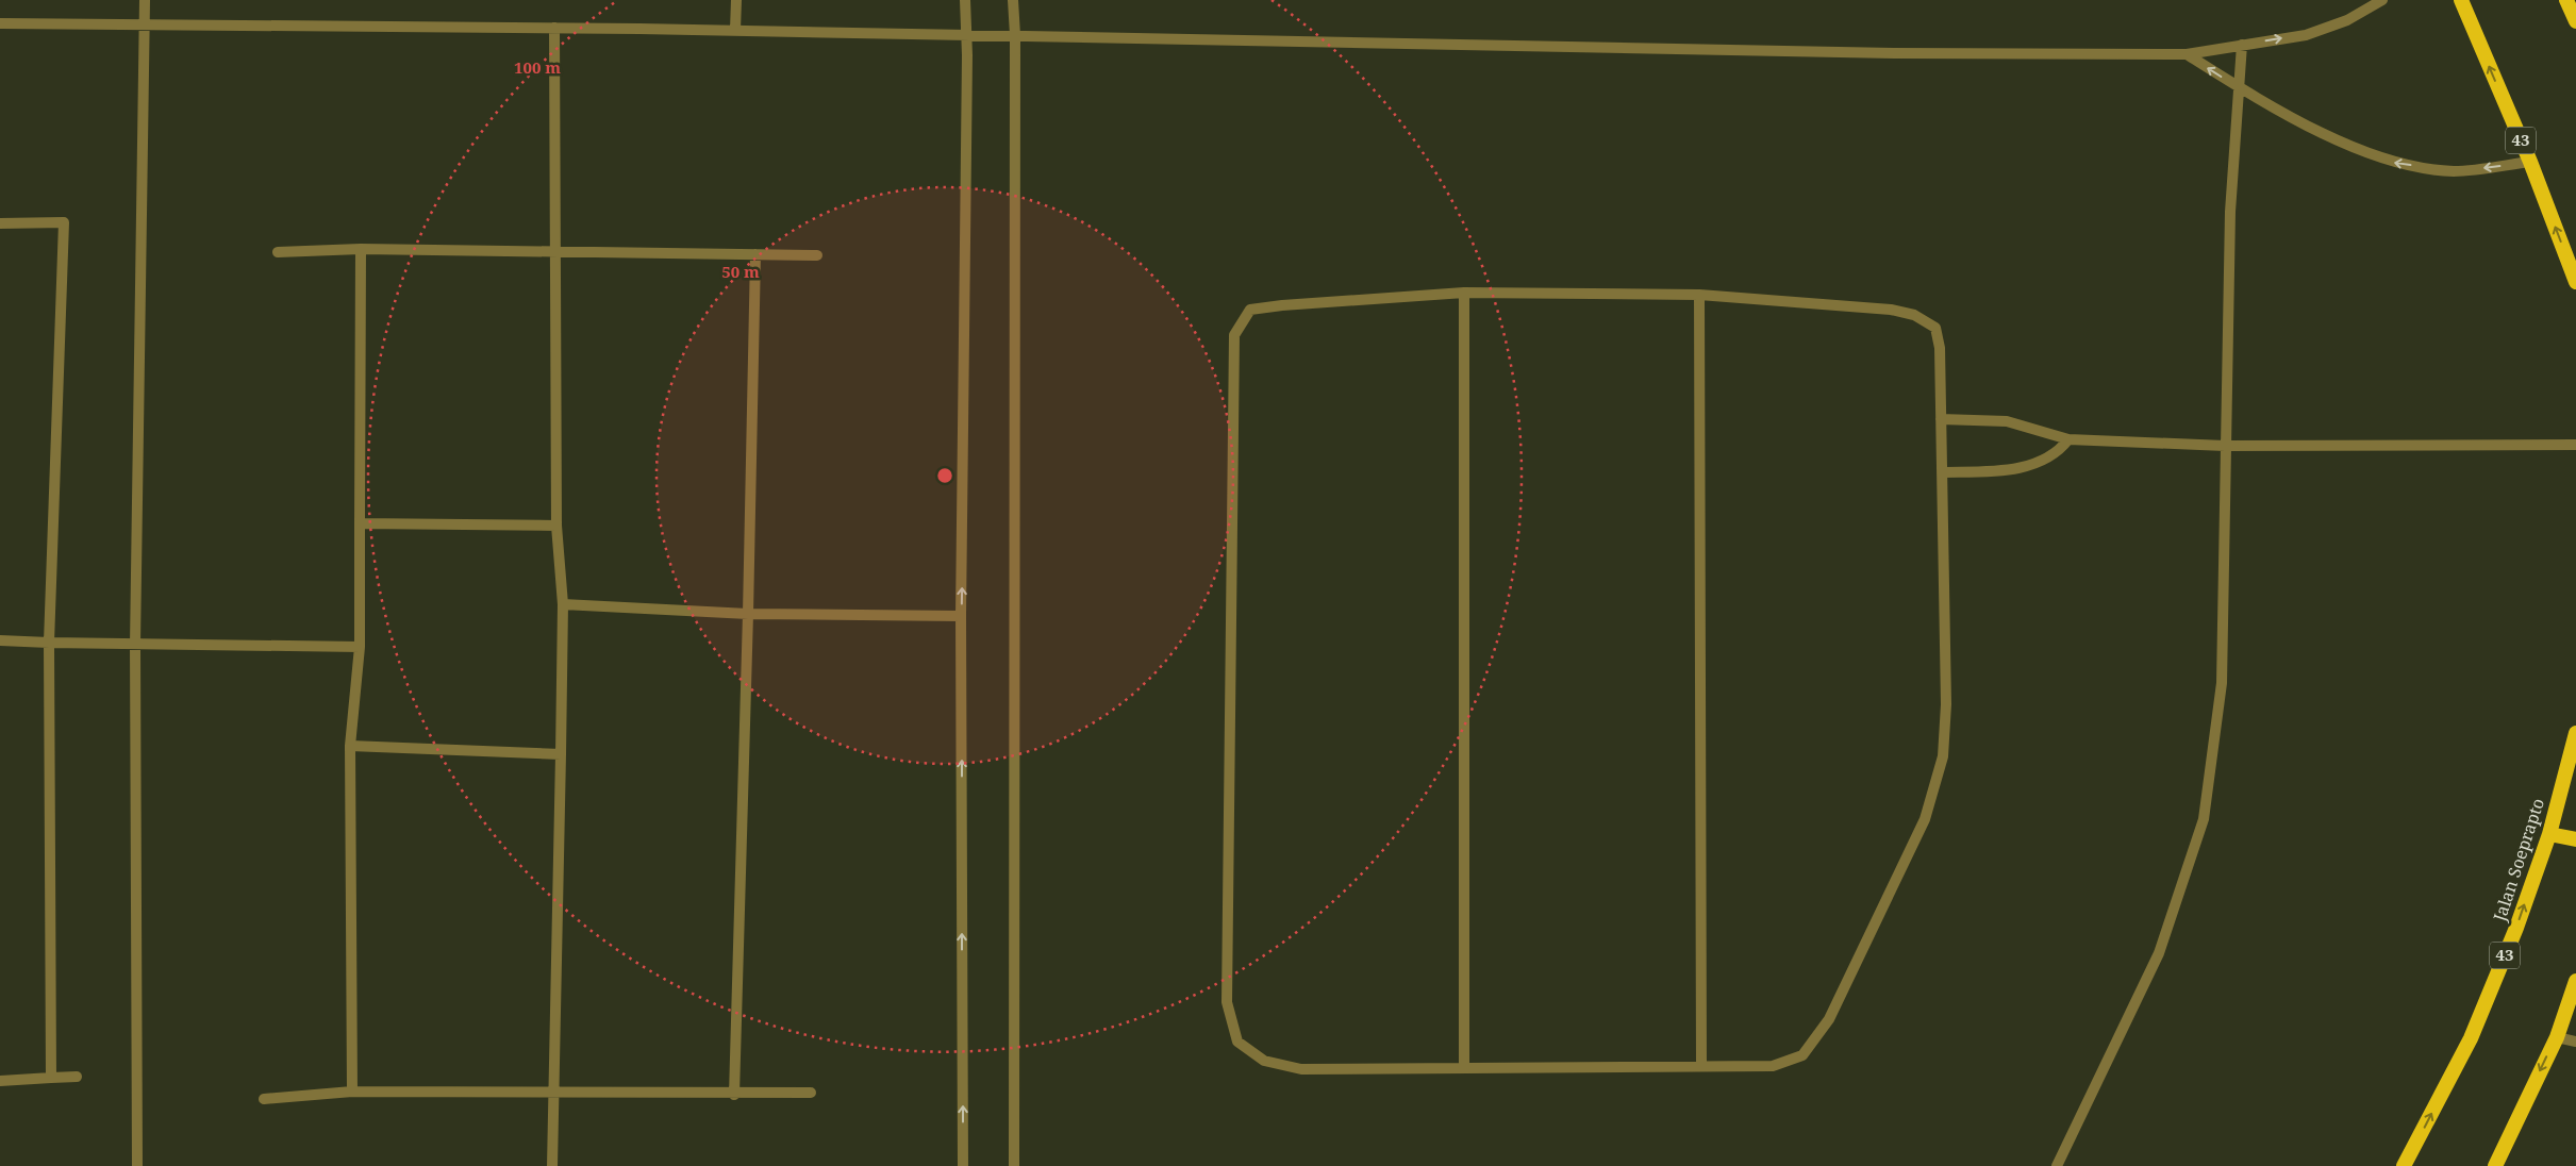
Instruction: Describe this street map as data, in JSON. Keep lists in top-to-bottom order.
{
  "streets": {
    "highway": ["43", "Jalan Soeprapto"]
  },
  "rings": ["100 m", "50 m"]
}
